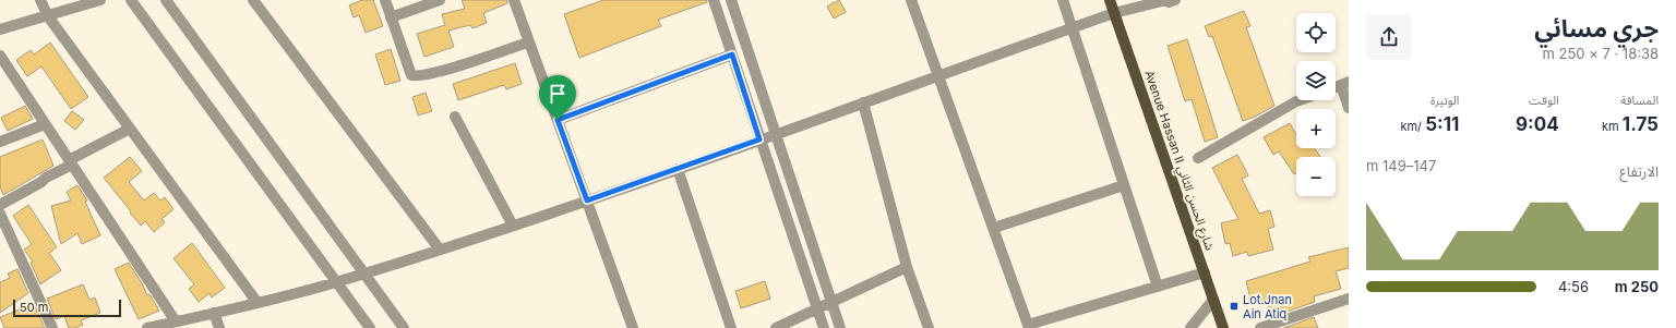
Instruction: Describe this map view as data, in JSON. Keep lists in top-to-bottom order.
{
  "streets": {
    "main road": ["Avenue Hassan II شارع الحسن الثاني"]
  },
  "places": {
    "transit": ["Lot.Jnan Ain Atiq"]
  },
  "scale_bar": "50 m",
  "page": {
    "heading": ["جري مسائي", "18:38 · 7 × 250 m"],
    "map_buttons": ["+", "−"],
    "stats": [
      ["المسافة", "1.75 km"],
      ["الوقت", "9:04"],
      ["الوتيرة", "5:11 /km"]
    ],
    "chart": ["الارتفاع", "147–149 m"],
    "list": [
      {
        "name": "250 m",
        "note": "4:56"
      }
    ],
    "scale": "50 m"
  }
}
